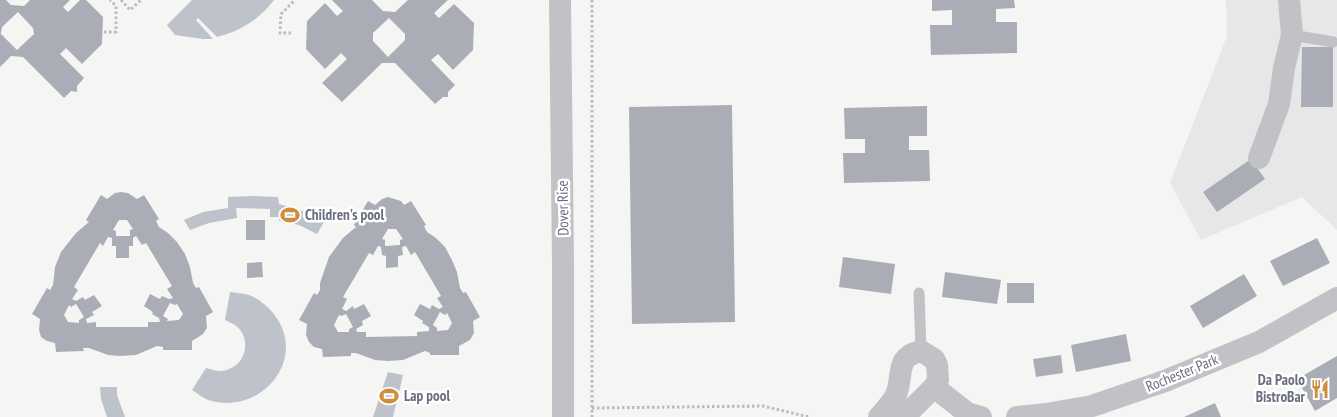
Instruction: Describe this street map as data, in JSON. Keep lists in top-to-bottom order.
{
  "streets": {
    "street": ["Dover Rise", "Rochester Park"]
  },
  "places": {
    "sports": ["Children's pool", "Lap pool"],
    "restaurant": ["Da Paolo BistroBar"]
  }
}
